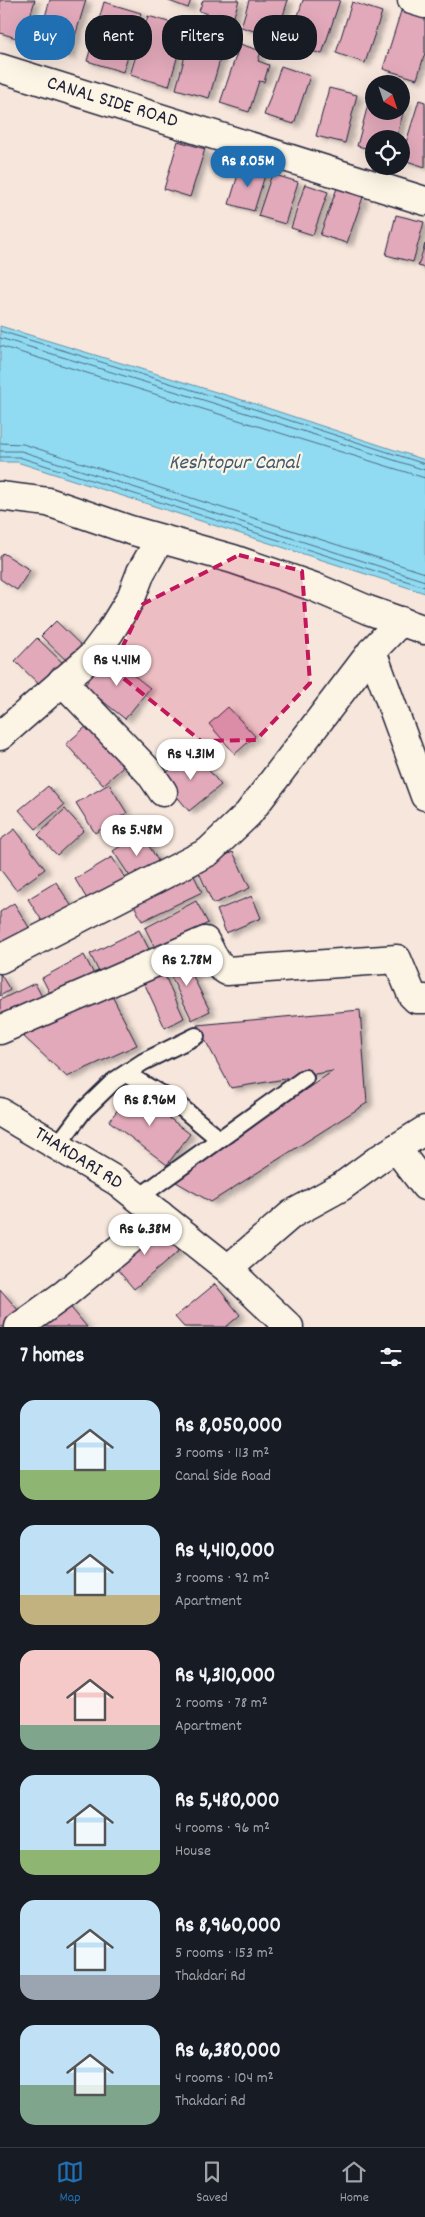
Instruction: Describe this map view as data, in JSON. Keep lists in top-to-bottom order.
{
  "streets": {
    "street": ["CANAL SIDE ROAD", "THAKDARI RD"]
  },
  "water": ["Keshtopur Canal"],
  "north": "bottom right",
  "page": {
    "chip": [
      "Buy",
      "Rent",
      "Filters",
      "New"
    ],
    "price": [
      "Rs 8.05M",
      "Rs 4.41M",
      "Rs 4.31M",
      "Rs 5.48M",
      "Rs 2.78M",
      "Rs 8.96M",
      "Rs 6.38M"
    ],
    "heading": "7 homes",
    "list": [
      {
        "name": "Rs 8,050,000",
        "note": "3 rooms · 113 m² · Canal Side Road"
      },
      {
        "name": "Rs 4,410,000",
        "note": "3 rooms · 92 m² · Apartment"
      },
      {
        "name": "Rs 4,310,000",
        "note": "2 rooms · 78 m² · Apartment"
      },
      {
        "name": "Rs 5,480,000",
        "note": "4 rooms · 96 m² · House"
      },
      {
        "name": "Rs 8,960,000",
        "note": "5 rooms · 153 m² · Thakdari Rd"
      },
      {
        "name": "Rs 6,380,000",
        "note": "4 rooms · 104 m² · Thakdari Rd"
      }
    ],
    "tabs": ["Map", "Saved", "Home"]
  }
}
